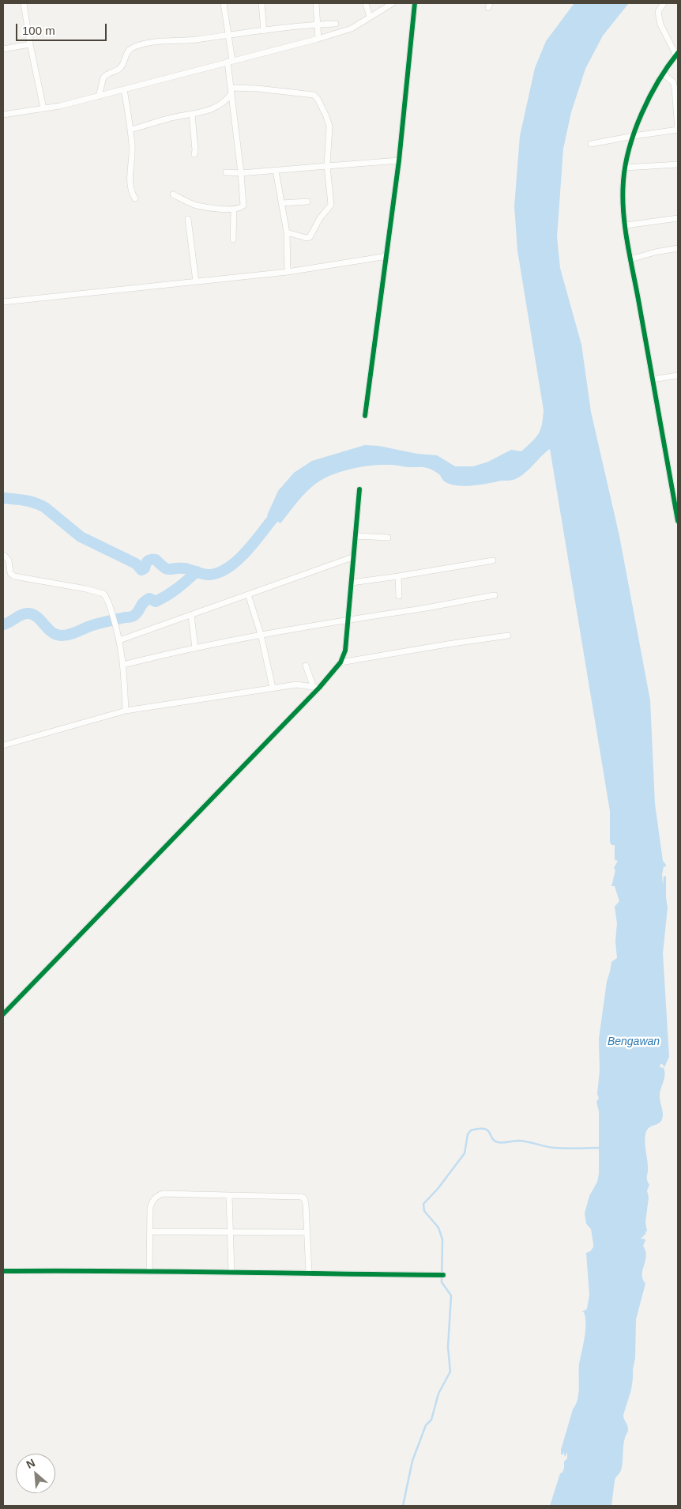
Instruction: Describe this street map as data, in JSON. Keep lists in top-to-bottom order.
{
  "water": ["Bengawan"],
  "scale_bar": "100 m",
  "north": "top left"
}
